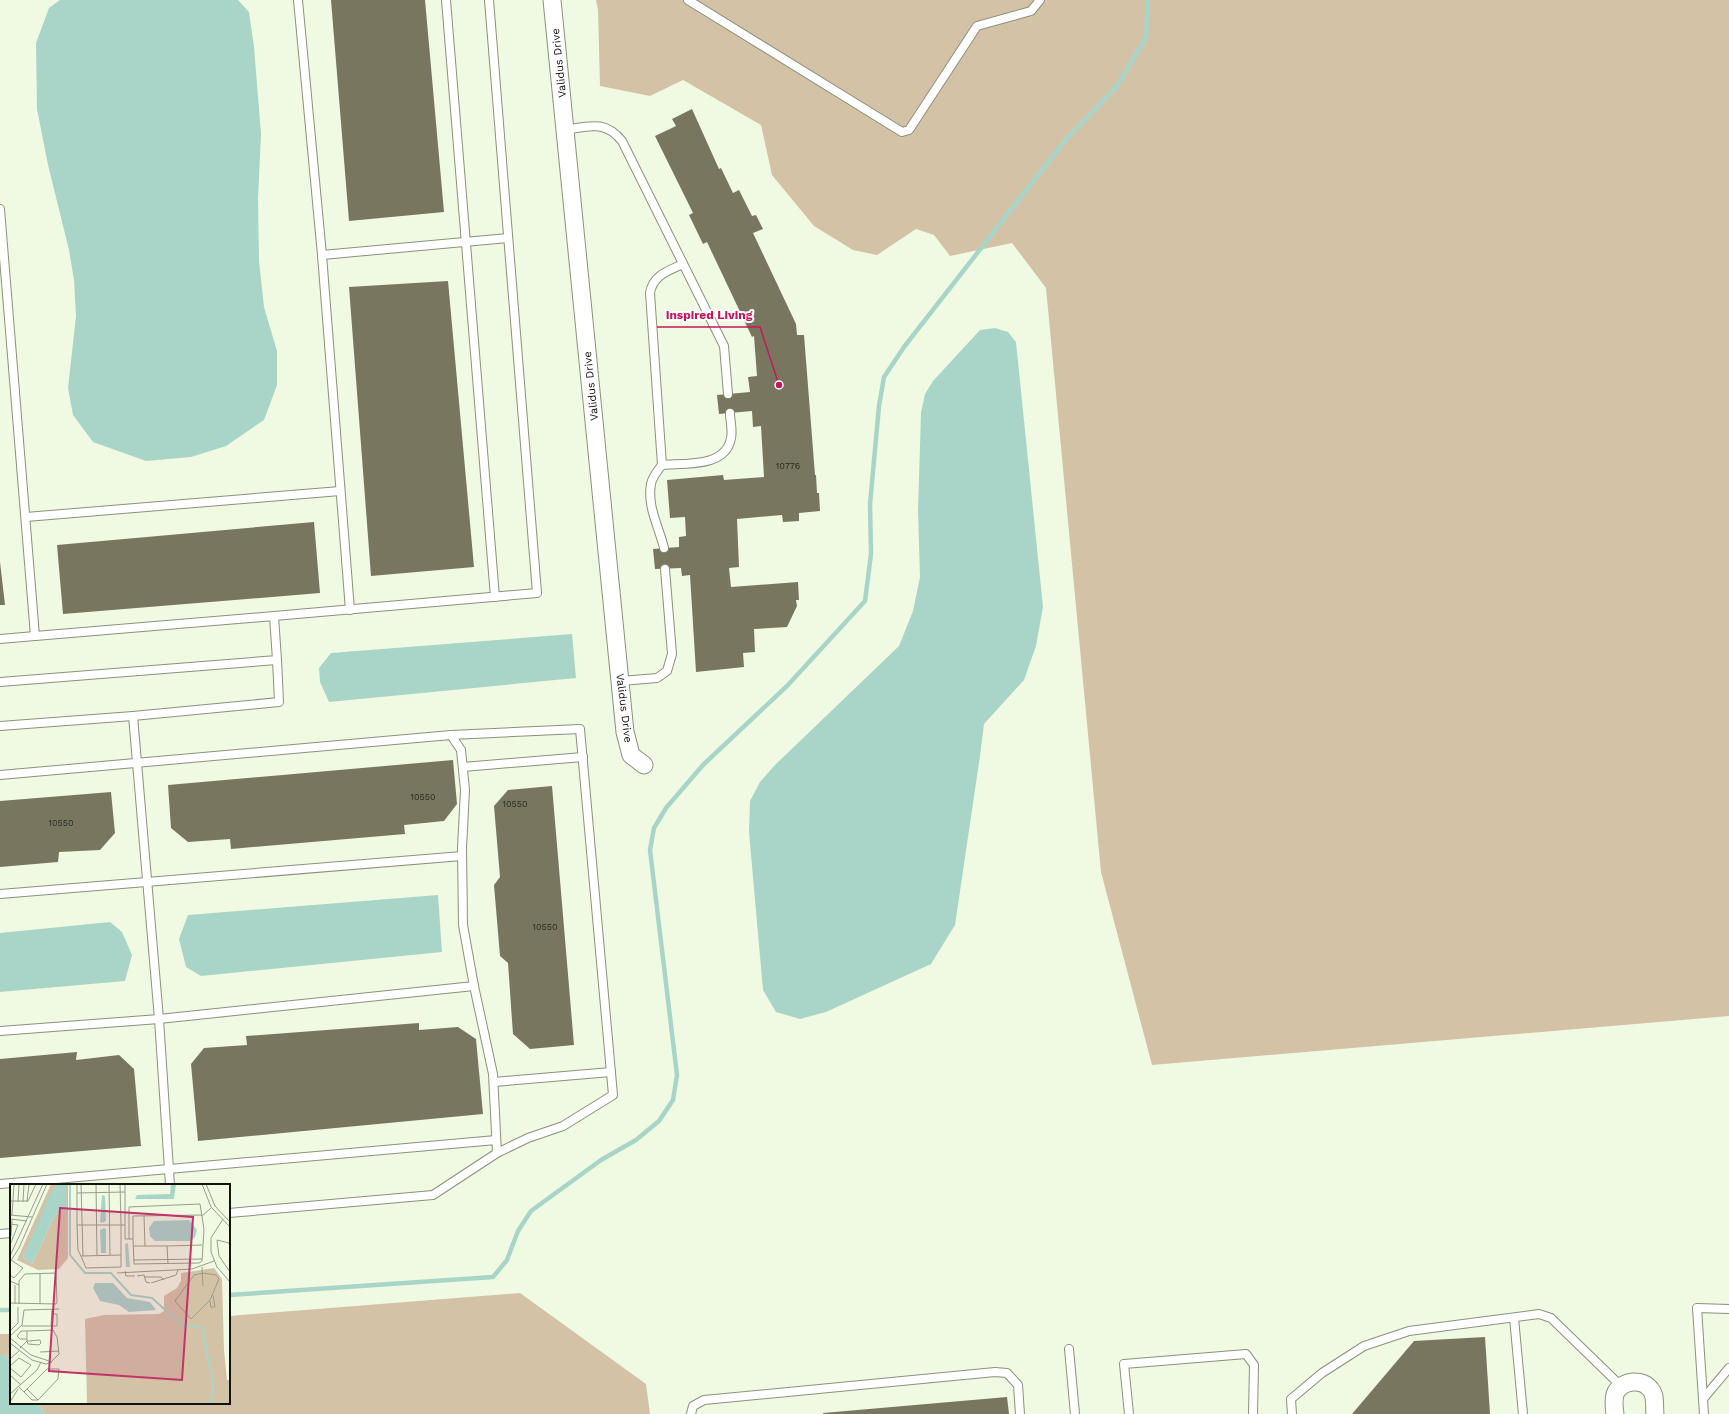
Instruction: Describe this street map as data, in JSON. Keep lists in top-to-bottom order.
{
  "streets": {
    "street": ["Validus Drive"]
  },
  "places": ["Inspired Living"],
  "house_numbers": [
    "10776",
    "10550",
    "10550",
    "10550",
    "10550"
  ]
}
